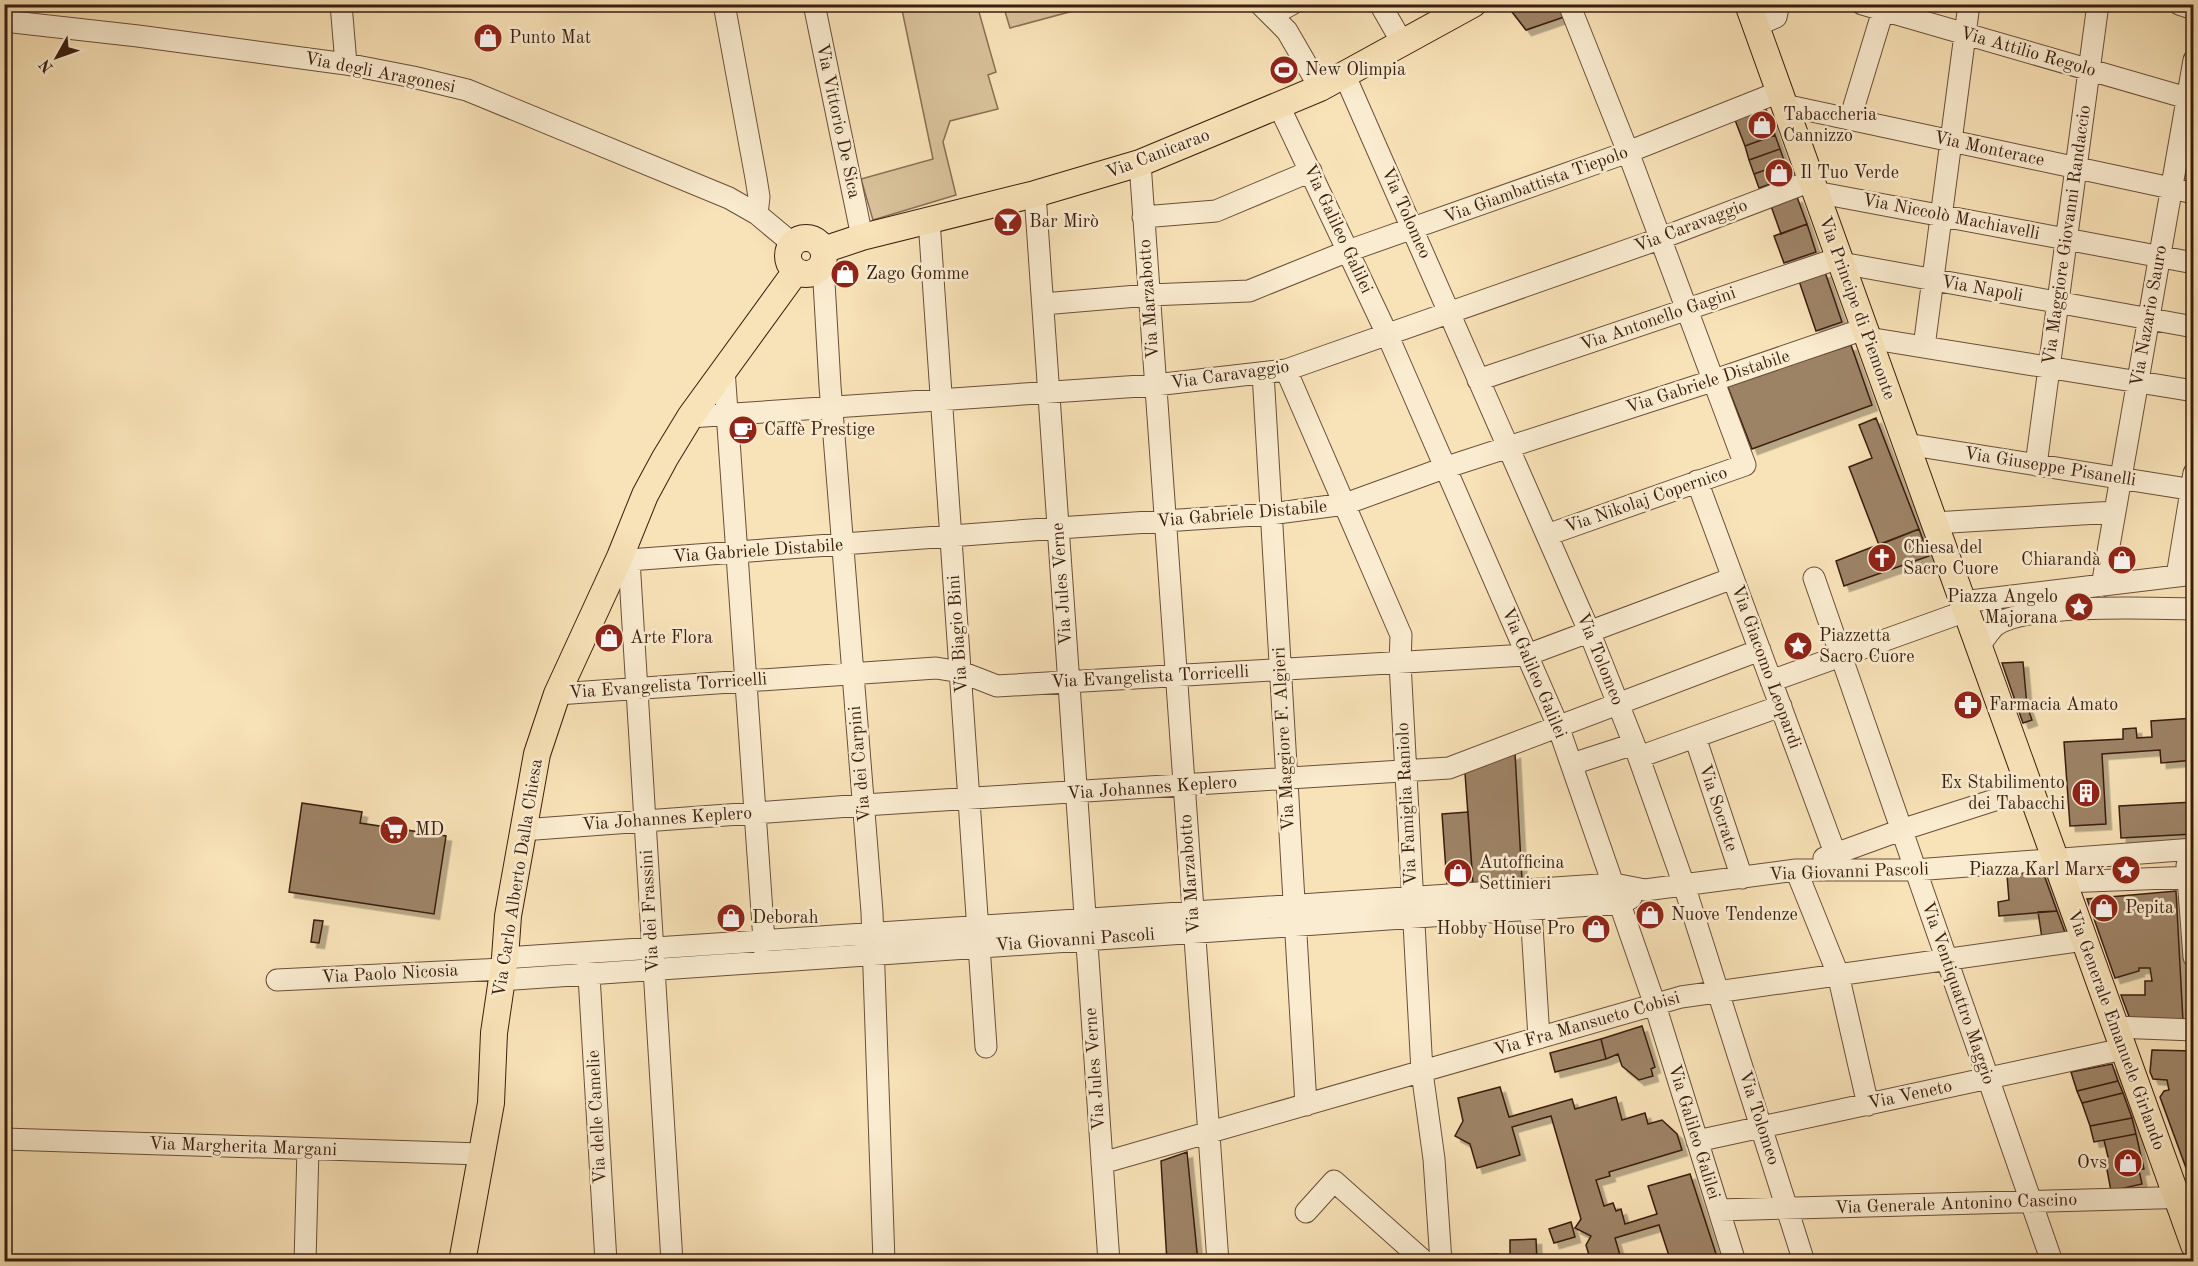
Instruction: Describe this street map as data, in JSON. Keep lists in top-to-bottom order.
{
  "streets": {
    "main road": [
      "Via Canicarao",
      "Via Principe di Piemonte",
      "Via Carlo Alberto Dalla Chiesa",
      "Via Generale Emanuele Girlando"
    ],
    "street": [
      "Via Attilio Regolo",
      "Via degli Aragonesi",
      "Via Vittorio De Sica",
      "Via Monterace",
      "Via Giambattista Tiepolo",
      "Via Tolomeo",
      "Via Niccolò Machiavelli",
      "Via Caravaggio",
      "Via Galileo Galilei",
      "Via Maggiore Giovanni Randaccio",
      "Via Napoli",
      "Via Marzabotto",
      "Via Nazario Sauro",
      "Via Antonello Gagini",
      "Via Gabriele Distabile",
      "Via Giuseppe Pisanelli",
      "Via Nikolaj Copernico",
      "Via Jules Verne",
      "Via Biagio Bini",
      "Via Giacomo Leopardi",
      "Via Evangelista Torricelli",
      "Via Maggiore F. Algieri",
      "Via dei Carpini",
      "Via Johannes Keplero",
      "Via Famiglia Raniolo",
      "Via Socrate",
      "Via Giovanni Pascoli",
      "Via dei Frassini",
      "Via Paolo Nicosia",
      "Via Ventiquattro Maggio",
      "Via Fra Mansueto Cobisi",
      "Via Veneto",
      "Via delle Camelie",
      "Via Margherita Margani",
      "Via Generale Antonino Cascino"
    ]
  },
  "crossings": [
    ["Via Attilio Regolo", "Via Maggiore Giovanni Randaccio"],
    ["Via Attilio Regolo", "Via Nazario Sauro"],
    ["Via Vittorio De Sica", "Via Canicarao"],
    ["Via Monterace", "Via Giambattista Tiepolo"],
    ["Via Monterace", "Via Maggiore Giovanni Randaccio"],
    ["Via Monterace", "Via Principe di Piemonte"],
    ["Via Monterace", "Via Nazario Sauro"],
    ["Via Canicarao", "Via Tolomeo"],
    ["Via Canicarao", "Via Galileo Galilei"],
    ["Via Canicarao", "Via Marzabotto"],
    ["Via Canicarao", "Via Jules Verne"],
    ["Via Canicarao", "Via Biagio Bini"],
    ["Via Canicarao", "Via dei Carpini"],
    ["Via Canicarao", "Via Carlo Alberto Dalla Chiesa"],
    ["Via Giambattista Tiepolo", "Via Tolomeo"],
    ["Via Giambattista Tiepolo", "Via Galileo Galilei"],
    ["Via Giambattista Tiepolo", "Via Marzabotto"],
    ["Via Giambattista Tiepolo", "Via Principe di Piemonte"],
    ["Via Giambattista Tiepolo", "Via Jules Verne"],
    ["Via Tolomeo", "Via Caravaggio"],
    ["Via Tolomeo", "Via Antonello Gagini"],
    ["Via Tolomeo", "Via Gabriele Distabile"],
    ["Via Tolomeo", "Via Nikolaj Copernico"],
    ["Via Tolomeo", "Via Evangelista Torricelli"],
    ["Via Tolomeo", "Via Johannes Keplero"],
    ["Via Tolomeo", "Via Giovanni Pascoli"],
    ["Via Tolomeo", "Via Fra Mansueto Cobisi"],
    ["Via Tolomeo", "Via Veneto"],
    ["Via Tolomeo", "Via Generale Antonino Cascino"],
    ["Via Niccolò Machiavelli", "Via Caravaggio"],
    ["Via Niccolò Machiavelli", "Via Maggiore Giovanni Randaccio"],
    ["Via Niccolò Machiavelli", "Via Principe di Piemonte"],
    ["Via Niccolò Machiavelli", "Via Nazario Sauro"],
    ["Via Caravaggio", "Via Galileo Galilei"],
    ["Via Caravaggio", "Via Marzabotto"],
    ["Via Caravaggio", "Via Principe di Piemonte"],
    ["Via Caravaggio", "Via Jules Verne"],
    ["Via Caravaggio", "Via Biagio Bini"],
    ["Via Caravaggio", "Via Maggiore F. Algieri"],
    ["Via Caravaggio", "Via dei Carpini"],
    ["Via Caravaggio", "Via Famiglia Raniolo"],
    ["Via Caravaggio", "Via Carlo Alberto Dalla Chiesa"],
    ["Via Galileo Galilei", "Via Gabriele Distabile"],
    ["Via Galileo Galilei", "Via Evangelista Torricelli"],
    ["Via Galileo Galilei", "Via Johannes Keplero"],
    ["Via Galileo Galilei", "Via Giovanni Pascoli"],
    ["Via Galileo Galilei", "Via Fra Mansueto Cobisi"],
    ["Via Galileo Galilei", "Via Veneto"],
    ["Via Galileo Galilei", "Via Generale Antonino Cascino"],
    ["Via Maggiore Giovanni Randaccio", "Via Napoli"],
    ["Via Maggiore Giovanni Randaccio", "Via Giuseppe Pisanelli"],
    ["Via Napoli", "Via Principe di Piemonte"],
    ["Via Napoli", "Via Nazario Sauro"],
    ["Via Napoli", "Via Antonello Gagini"],
    ["Via Marzabotto", "Via Gabriele Distabile"],
    ["Via Marzabotto", "Via Evangelista Torricelli"],
    ["Via Marzabotto", "Via Johannes Keplero"],
    ["Via Marzabotto", "Via Giovanni Pascoli"],
    ["Via Marzabotto", "Via Fra Mansueto Cobisi"],
    ["Via Principe di Piemonte", "Via Antonello Gagini"],
    ["Via Principe di Piemonte", "Via Gabriele Distabile"],
    ["Via Principe di Piemonte", "Via Giuseppe Pisanelli"],
    ["Via Principe di Piemonte", "Via Generale Emanuele Girlando"],
    ["Via Nazario Sauro", "Via Giuseppe Pisanelli"],
    ["Via Gabriele Distabile", "Via Nikolaj Copernico"],
    ["Via Gabriele Distabile", "Via Jules Verne"],
    ["Via Gabriele Distabile", "Via Biagio Bini"],
    ["Via Gabriele Distabile", "Via Maggiore F. Algieri"],
    ["Via Gabriele Distabile", "Via dei Carpini"],
    ["Via Gabriele Distabile", "Via Famiglia Raniolo"],
    ["Via Gabriele Distabile", "Via Carlo Alberto Dalla Chiesa"],
    ["Via Gabriele Distabile", "Via dei Frassini"],
    ["Via Nikolaj Copernico", "Via Giacomo Leopardi"],
    ["Via Jules Verne", "Via Evangelista Torricelli"],
    ["Via Jules Verne", "Via Johannes Keplero"],
    ["Via Jules Verne", "Via Giovanni Pascoli"],
    ["Via Jules Verne", "Via Fra Mansueto Cobisi"],
    ["Via Biagio Bini", "Via Evangelista Torricelli"],
    ["Via Biagio Bini", "Via Johannes Keplero"],
    ["Via Biagio Bini", "Via Giovanni Pascoli"],
    ["Via Giacomo Leopardi", "Via Evangelista Torricelli"],
    ["Via Giacomo Leopardi", "Via Johannes Keplero"],
    ["Via Evangelista Torricelli", "Via Maggiore F. Algieri"],
    ["Via Evangelista Torricelli", "Via dei Carpini"],
    ["Via Evangelista Torricelli", "Via Famiglia Raniolo"],
    ["Via Evangelista Torricelli", "Via Carlo Alberto Dalla Chiesa"],
    ["Via Evangelista Torricelli", "Via dei Frassini"],
    ["Via Maggiore F. Algieri", "Via Johannes Keplero"],
    ["Via Maggiore F. Algieri", "Via Giovanni Pascoli"],
    ["Via Maggiore F. Algieri", "Via Fra Mansueto Cobisi"],
    ["Via dei Carpini", "Via Johannes Keplero"],
    ["Via dei Carpini", "Via Giovanni Pascoli"],
    ["Via dei Carpini", "Via Carlo Alberto Dalla Chiesa"],
    ["Via Johannes Keplero", "Via Famiglia Raniolo"],
    ["Via Johannes Keplero", "Via Carlo Alberto Dalla Chiesa"],
    ["Via Johannes Keplero", "Via dei Frassini"],
    ["Via Famiglia Raniolo", "Via Giovanni Pascoli"],
    ["Via Famiglia Raniolo", "Via Fra Mansueto Cobisi"],
    ["Via Socrate", "Via Giovanni Pascoli"],
    ["Via Giovanni Pascoli", "Via Carlo Alberto Dalla Chiesa"],
    ["Via Giovanni Pascoli", "Via dei Frassini"],
    ["Via Giovanni Pascoli", "Via Paolo Nicosia"],
    ["Via Giovanni Pascoli", "Via Ventiquattro Maggio"],
    ["Via Giovanni Pascoli", "Via Generale Emanuele Girlando"],
    ["Via Giovanni Pascoli", "Via delle Camelie"],
    ["Via Carlo Alberto Dalla Chiesa", "Via dei Frassini"],
    ["Via Carlo Alberto Dalla Chiesa", "Via Paolo Nicosia"],
    ["Via Carlo Alberto Dalla Chiesa", "Via Margherita Margani"],
    ["Via Ventiquattro Maggio", "Via Fra Mansueto Cobisi"],
    ["Via Ventiquattro Maggio", "Via Veneto"],
    ["Via Ventiquattro Maggio", "Via Generale Antonino Cascino"],
    ["Via Fra Mansueto Cobisi", "Via Generale Emanuele Girlando"],
    ["Via Generale Emanuele Girlando", "Via Veneto"],
    ["Via Generale Emanuele Girlando", "Via Generale Antonino Cascino"]
  ],
  "places": {
    "shop": [
      "Punto Mat",
      "Tabaccheria Cannizzo",
      "Il Tuo Verde",
      "Zago Gomme",
      "Chiarandà",
      "Arte Flora",
      "Autofficina Settinieri",
      "Pepita",
      "Nuove Tendenze",
      "Deborah",
      "Hobby House Pro",
      "Ovs"
    ],
    "sports": ["New Olimpia"],
    "bar": ["Bar Mirò"],
    "cafe": ["Caffè Prestige"],
    "church": ["Chiesa del Sacro Cuore"],
    "place": ["Piazza Angelo Majorana", "Piazzetta Sacro Cuore", "Piazza Karl Marx"],
    "pharmacy": ["Farmacia Amato"],
    "building": ["Ex Stabilimento dei Tabacchi"],
    "supermarket": ["MD"]
  },
  "north": "bottom left"
}
